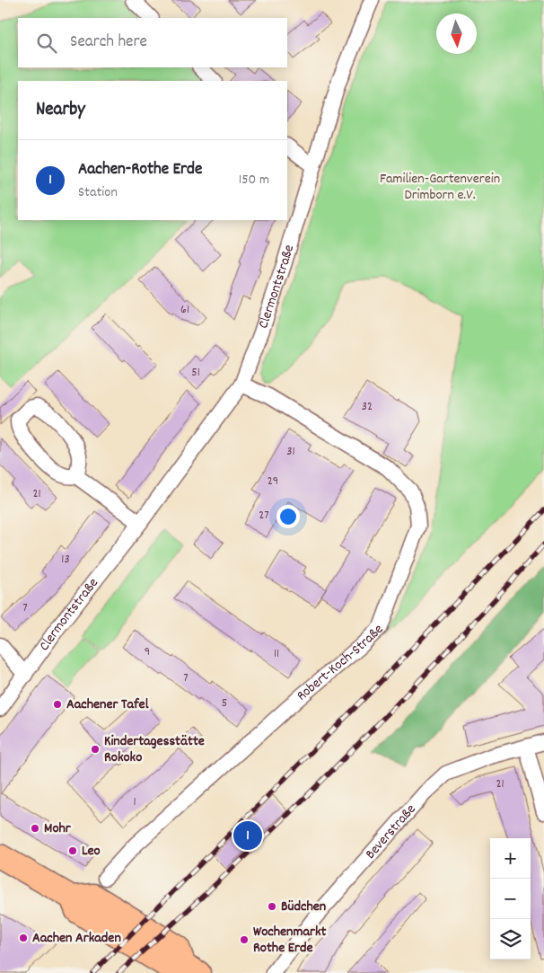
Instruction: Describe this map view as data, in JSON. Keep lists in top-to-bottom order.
{
  "streets": {
    "street": ["Clermontstraße", "Robert-Koch-Straße", "Beverstraße"]
  },
  "crossings": [
    ["Clermontstraße", "Robert-Koch-Straße"]
  ],
  "parks": ["Familien-Gartenverein Drimborn e.V."],
  "places": [
    "Aachener Tafel",
    "Kindertagesstätte Rokoko",
    "Mohr",
    "Leo",
    "Büdchen",
    "Aachen Arkaden",
    "Wochenmarkt Rothe Erde"
  ],
  "house_numbers": [
    "61",
    "51",
    "32",
    "31",
    "29",
    "21",
    "27",
    "13",
    "7",
    "9",
    "11",
    "7",
    "5",
    "21",
    "1"
  ],
  "north": "bottom",
  "page": {
    "search": "Search here",
    "heading": "Nearby",
    "list": [
      {
        "mark": "1",
        "name": "Aachen-Rothe Erde",
        "note": "Station",
        "value": "150 m"
      }
    ],
    "pins": "1",
    "map_buttons": ["+", "−"]
  }
}
